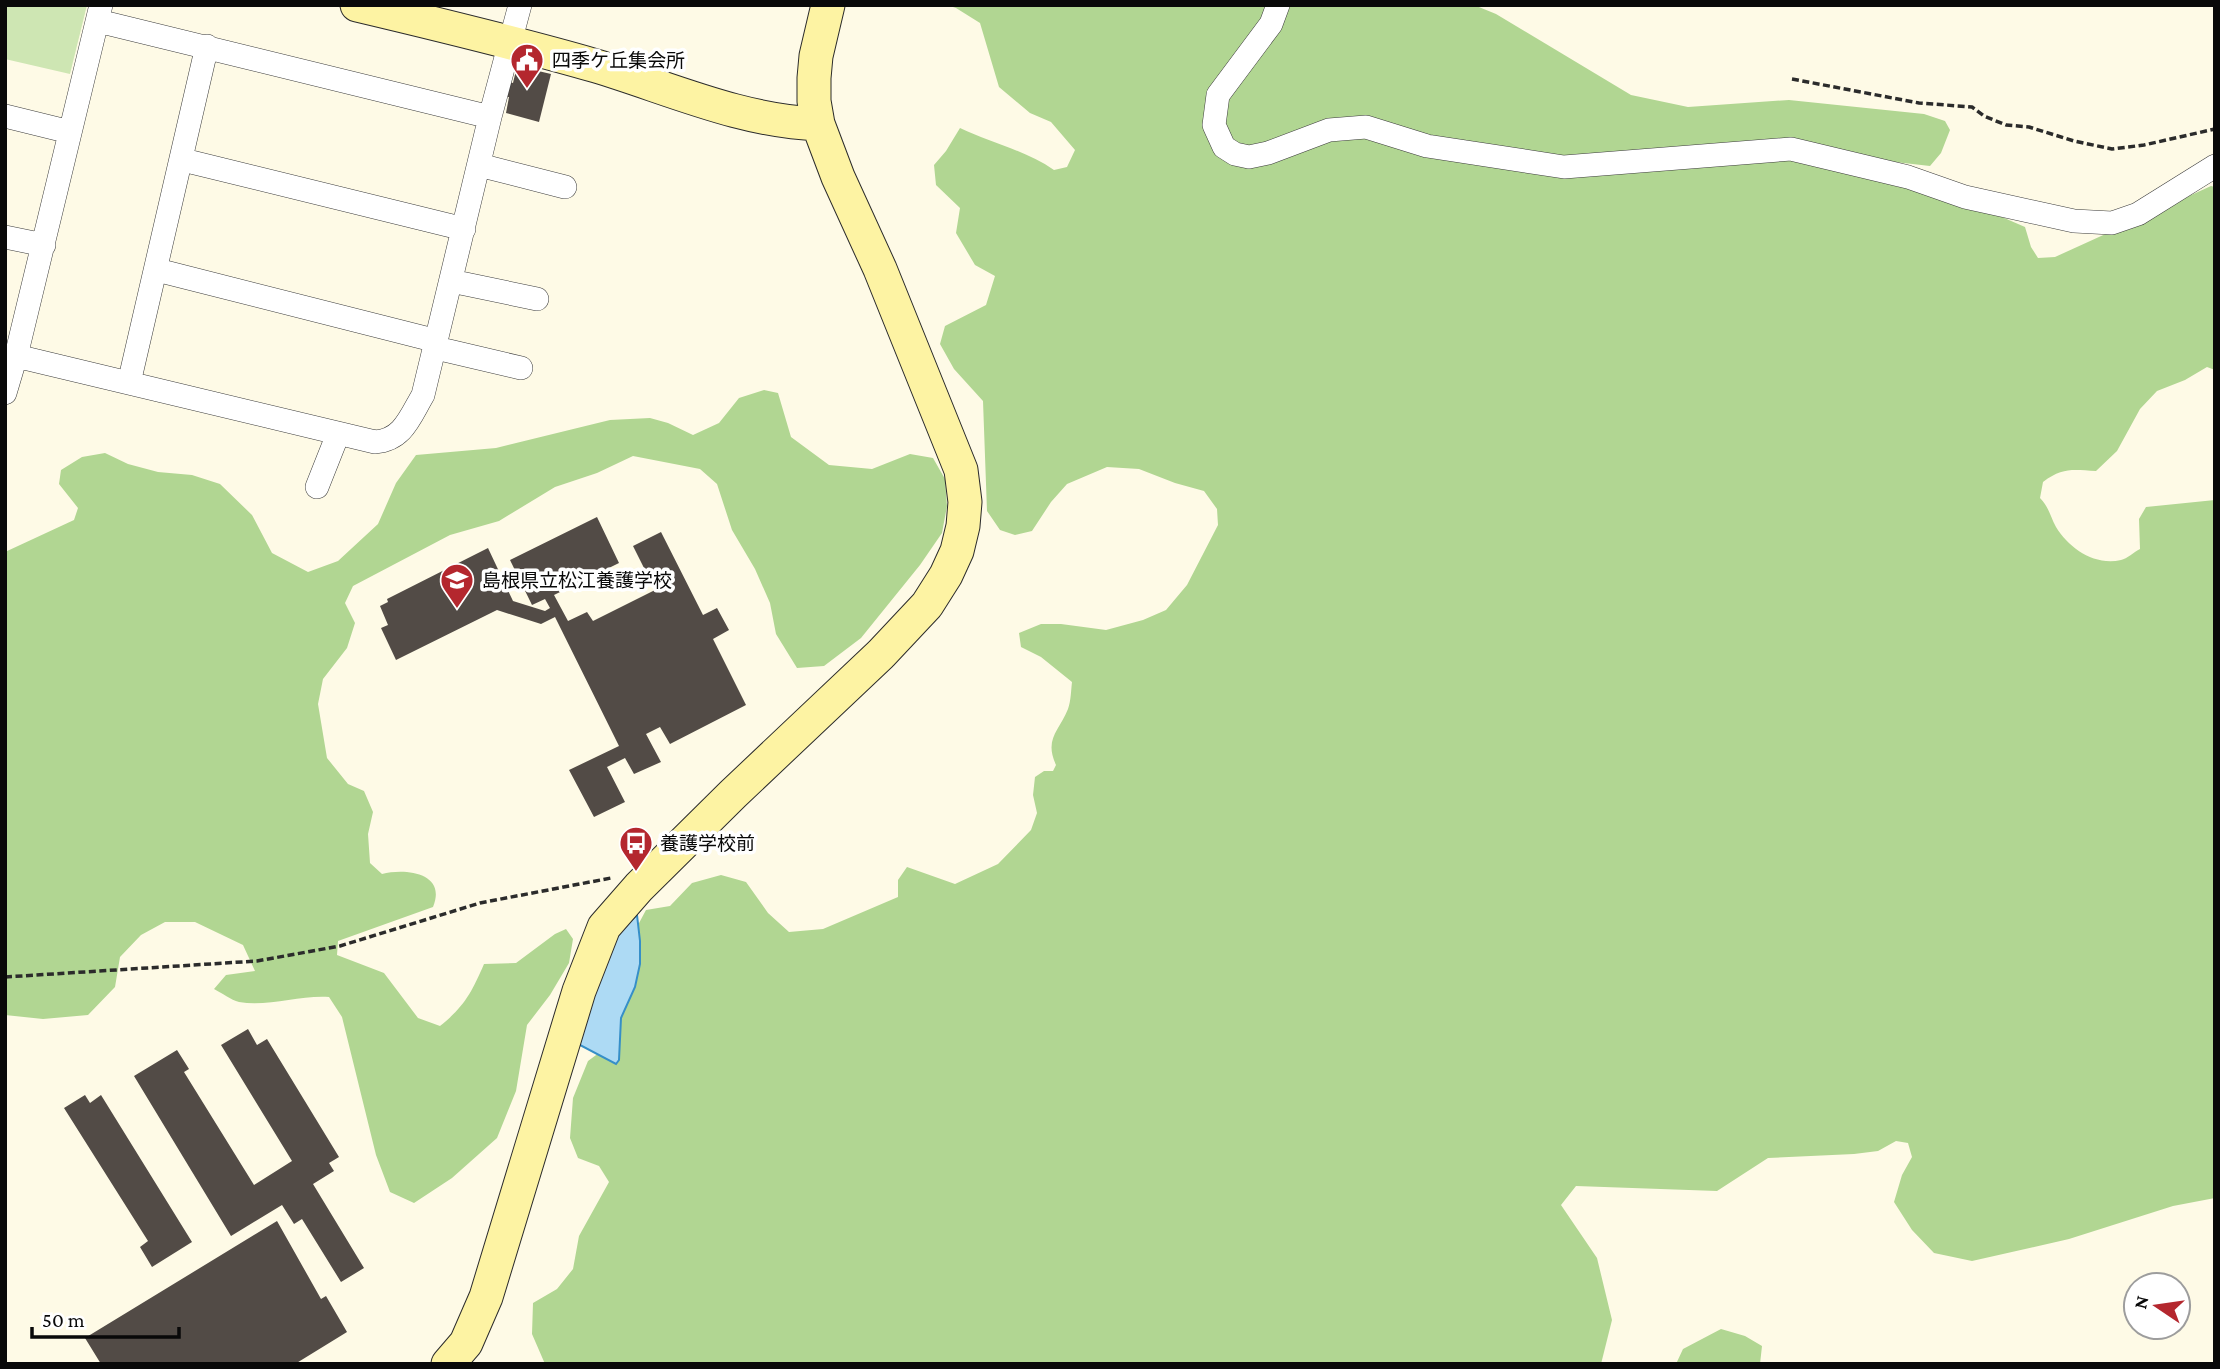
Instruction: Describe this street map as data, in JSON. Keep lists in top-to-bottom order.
{
  "places": {
    "public building": ["四季ケ丘集会所"],
    "school or university": ["島根県立松江養護学校"],
    "bus stop": ["養護学校前"]
  },
  "scale_bar": "50 m",
  "north": "left"
}
